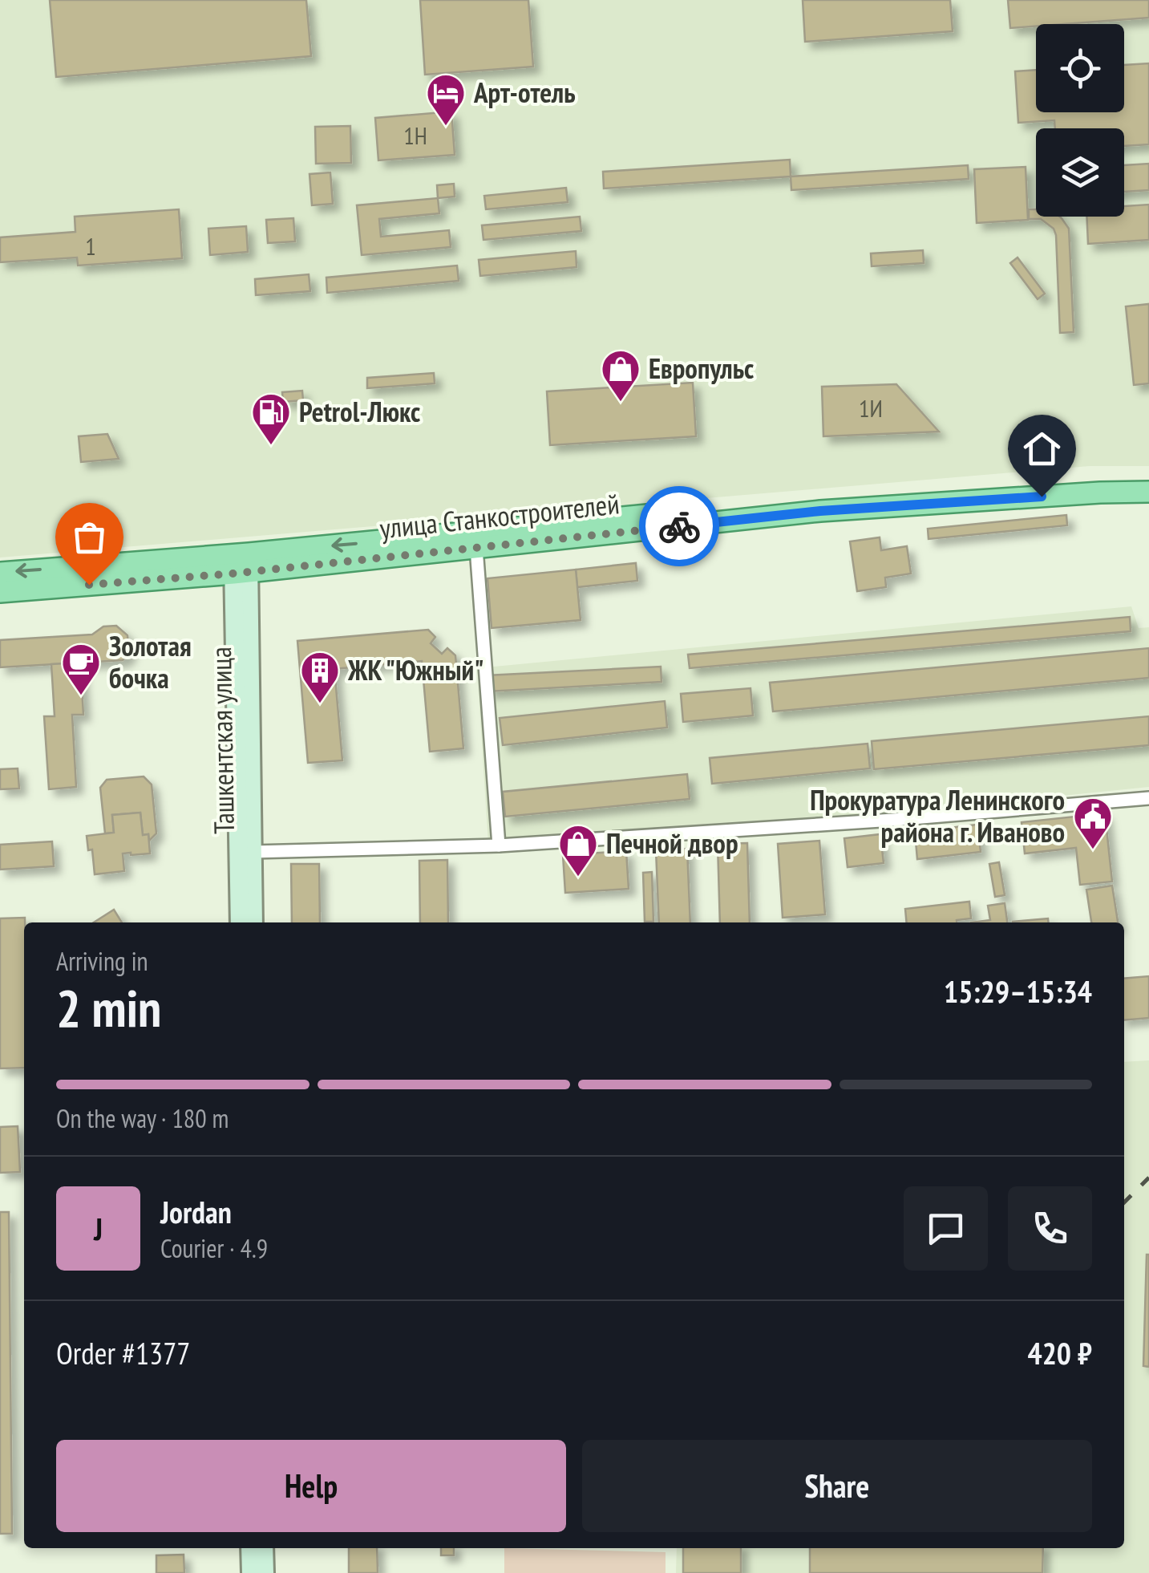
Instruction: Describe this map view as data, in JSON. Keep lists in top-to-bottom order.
{
  "streets": {
    "main road": ["улица Станкостроителей", "Ташкентская улица"]
  },
  "crossings": [
    ["улица Станкостроителей", "Ташкентская улица"]
  ],
  "places": {
    "hotel": ["Арт-отель"],
    "shop": ["Европульс", "Печной двор"],
    "fuel station": ["Petrol-Люкс"],
    "cafe": ["Золотая бочка"],
    "building": ["ЖК \"Южный\""],
    "public building": ["Прокуратура Ленинского района г. Иваново"]
  },
  "house_numbers": ["1Н", "1", "1И"],
  "page": {
    "heading": ["2 min", "Arriving in", "15:29–15:34"],
    "panel": [
      "Jordan",
      "Courier · 4.9",
      "Order #1377",
      "420 ₽"
    ],
    "bar": "On the way · 180 m",
    "round": "J",
    "buttons": ["Help", "Share"]
  }
}
